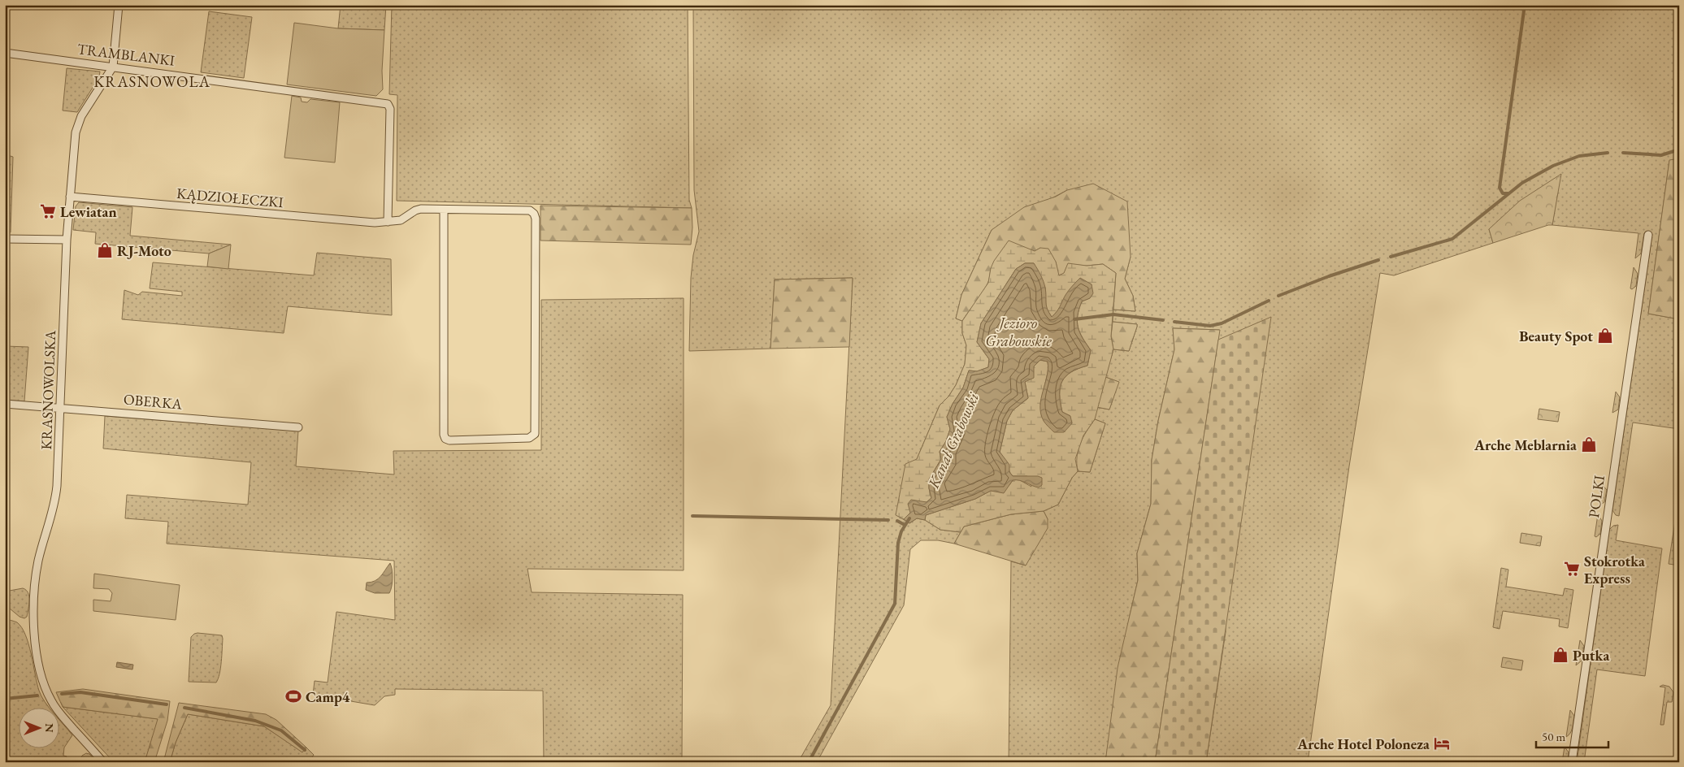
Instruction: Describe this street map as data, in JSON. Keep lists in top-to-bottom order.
{
  "streets": {
    "street": [
      "TRAMBLANKI",
      "KĄDZIOŁECZKI",
      "KRASNOWOLSKA",
      "OBERKA",
      "POLKI"
    ]
  },
  "crossings": [
    ["TRAMBLANKI", "KĄDZIOŁECZKI"],
    ["TRAMBLANKI", "KRASNOWOLSKA"],
    ["KĄDZIOŁECZKI", "KRASNOWOLSKA"],
    ["KRASNOWOLSKA", "OBERKA"]
  ],
  "districts": ["KRASNOWOLA"],
  "water": ["Jezioro Grabowskie", "Kanał Grabowski"],
  "places": {
    "supermarket": ["Lewiatan", "Stokrotka Express"],
    "shop": [
      "RJ-Moto",
      "Beauty Spot",
      "Arche Meblarnia",
      "Putka"
    ],
    "sports": ["Camp4"],
    "hotel": ["Arche Hotel Poloneza"]
  },
  "scale_bar": "50 m",
  "north": "right"
}
